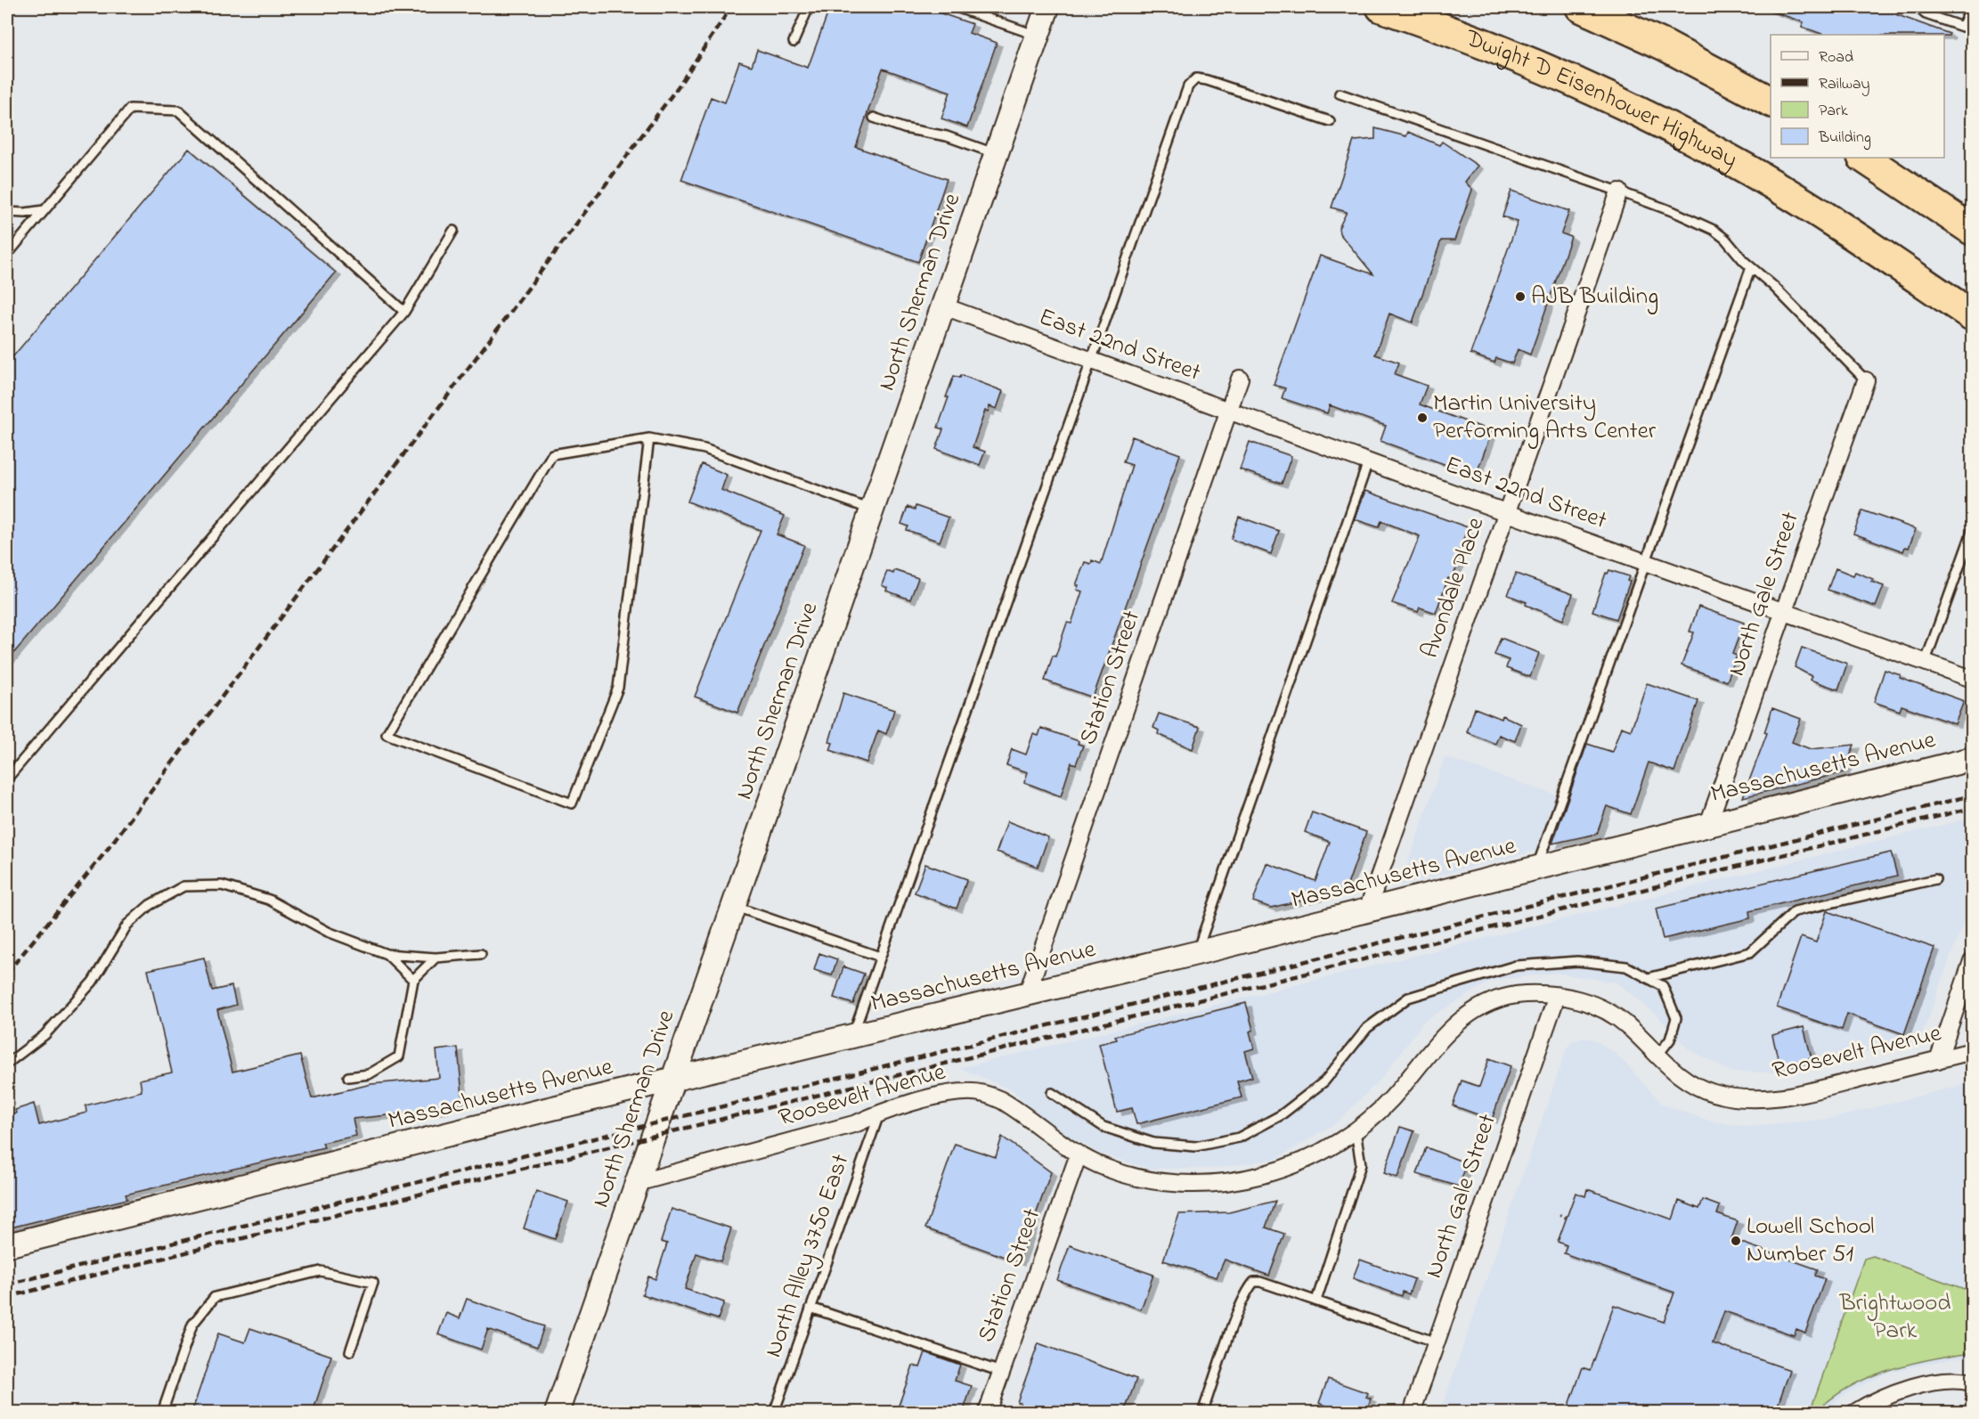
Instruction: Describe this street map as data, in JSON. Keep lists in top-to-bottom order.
{
  "streets": {
    "highway": ["Dwight D Eisenhower Highway"],
    "main road": ["North Sherman Drive", "Massachusetts Avenue"],
    "street": [
      "East 22nd Street",
      "Avondale Place",
      "North Gale Street",
      "Station Street",
      "Roosevelt Avenue"
    ],
    "lane": ["North Alley 3750 East"]
  },
  "crossings": [
    ["North Sherman Drive", "East 22nd Street"],
    ["North Sherman Drive", "Massachusetts Avenue"],
    ["North Sherman Drive", "Roosevelt Avenue"],
    ["East 22nd Street", "Avondale Place"],
    ["East 22nd Street", "North Gale Street"],
    ["East 22nd Street", "Station Street"],
    ["Avondale Place", "Massachusetts Avenue"],
    ["North Gale Street", "Massachusetts Avenue"],
    ["North Gale Street", "Roosevelt Avenue"],
    ["Station Street", "Massachusetts Avenue"],
    ["Station Street", "Roosevelt Avenue"],
    ["Roosevelt Avenue", "North Alley 3750 East"]
  ],
  "parks": ["Brightwood Park"],
  "places": ["AJB Building", "Martin University Performing Arts Center", "Lowell School Number 51"],
  "legend": [
    "Road",
    "Railway",
    "Park",
    "Building"
  ]
}
